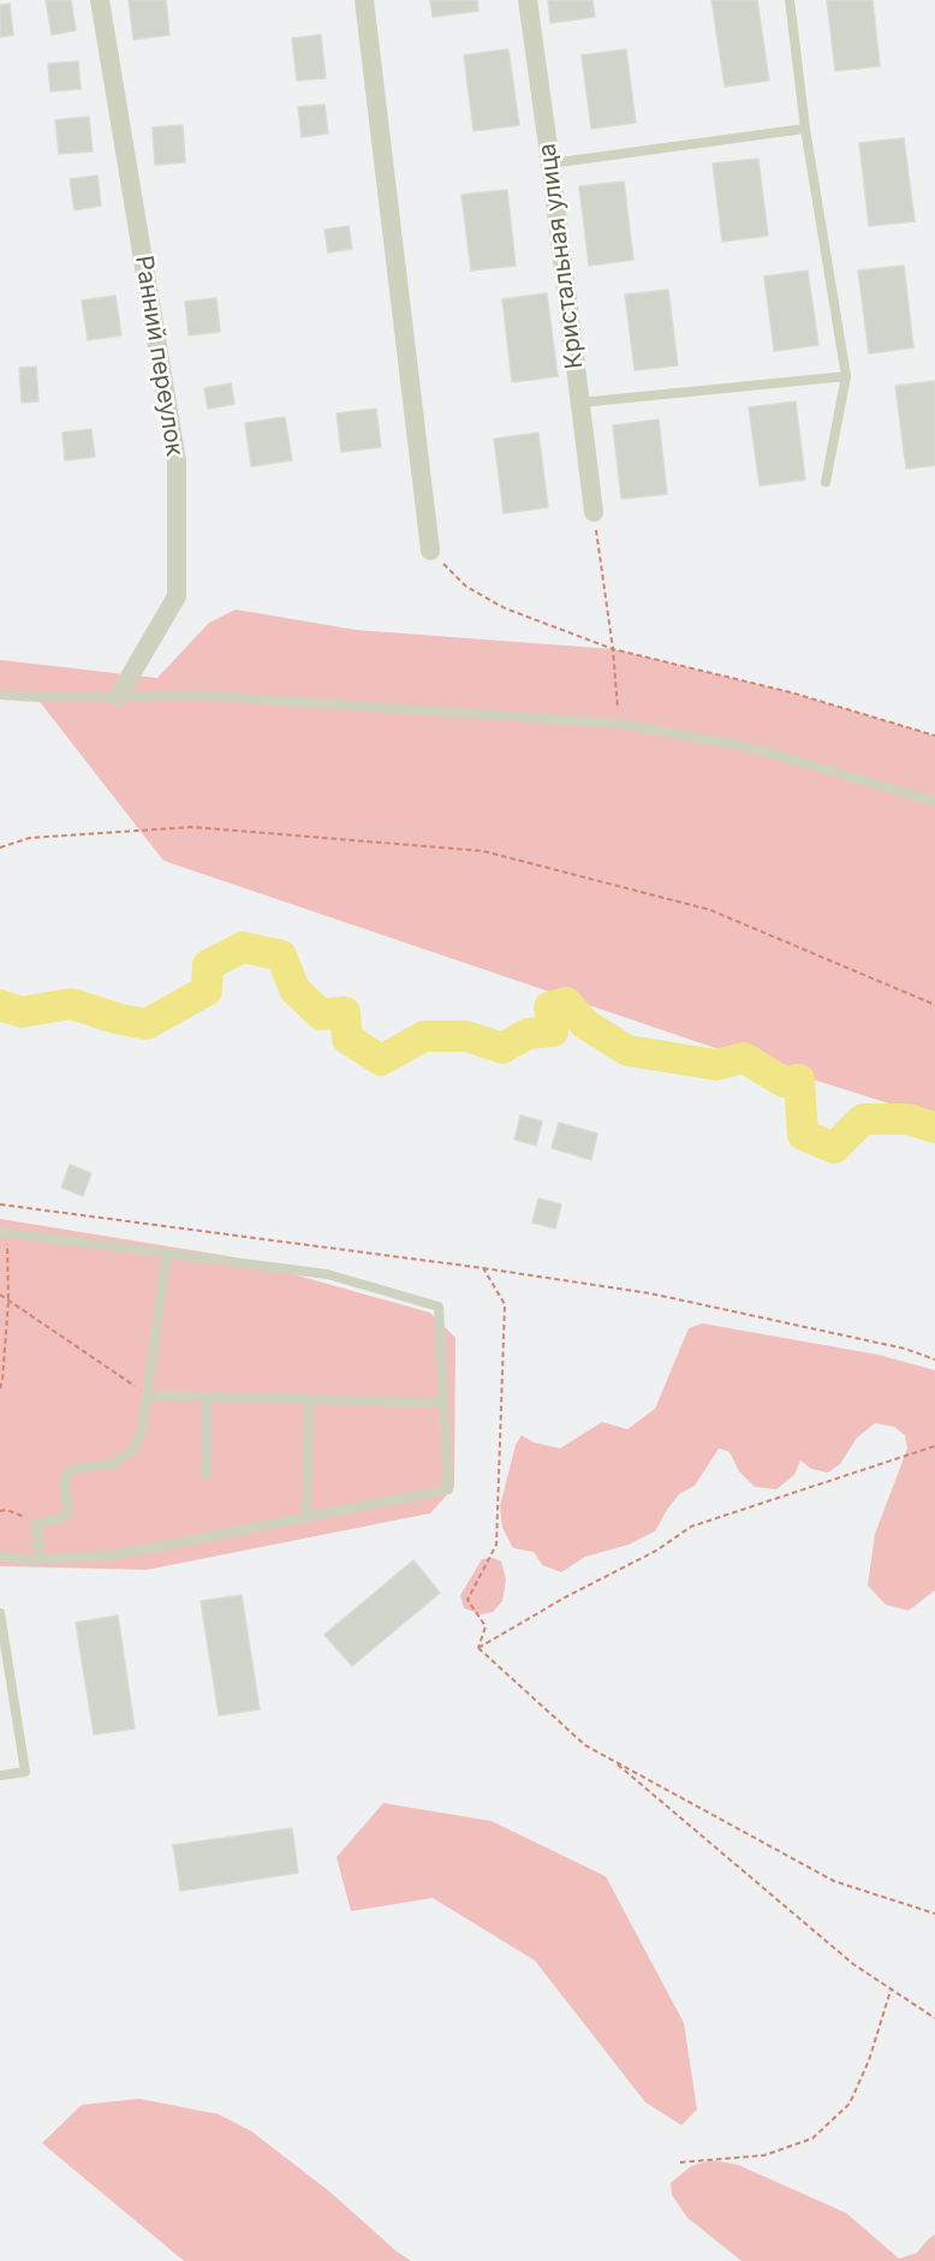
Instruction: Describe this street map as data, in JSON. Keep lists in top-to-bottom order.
{
  "streets": {
    "street": ["Кристальная улица", "Ранний переулок"]
  }
}
